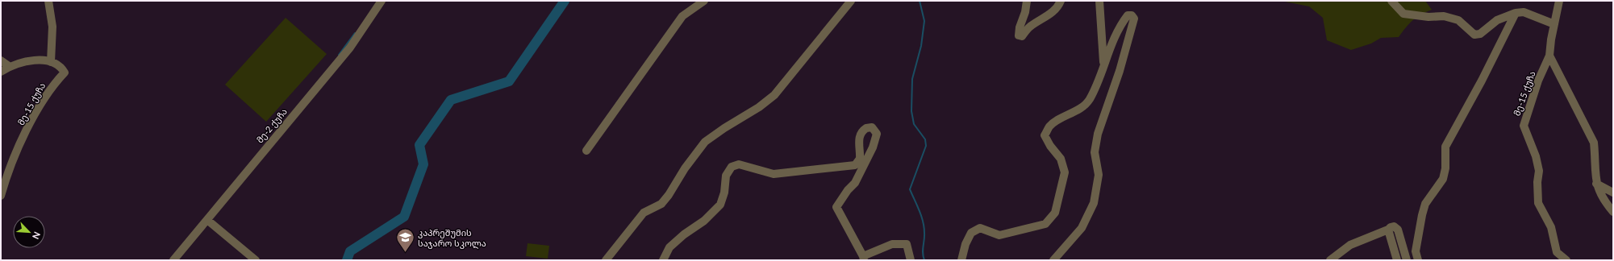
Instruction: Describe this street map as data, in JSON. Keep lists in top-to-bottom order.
{
  "streets": {
    "street": ["მე-15 ქუჩა", "მე-2 ქუჩა"]
  },
  "places": {
    "school or university": ["კაპრეშუმის საჯარო სკოლა"]
  },
  "north": "bottom right"
}
